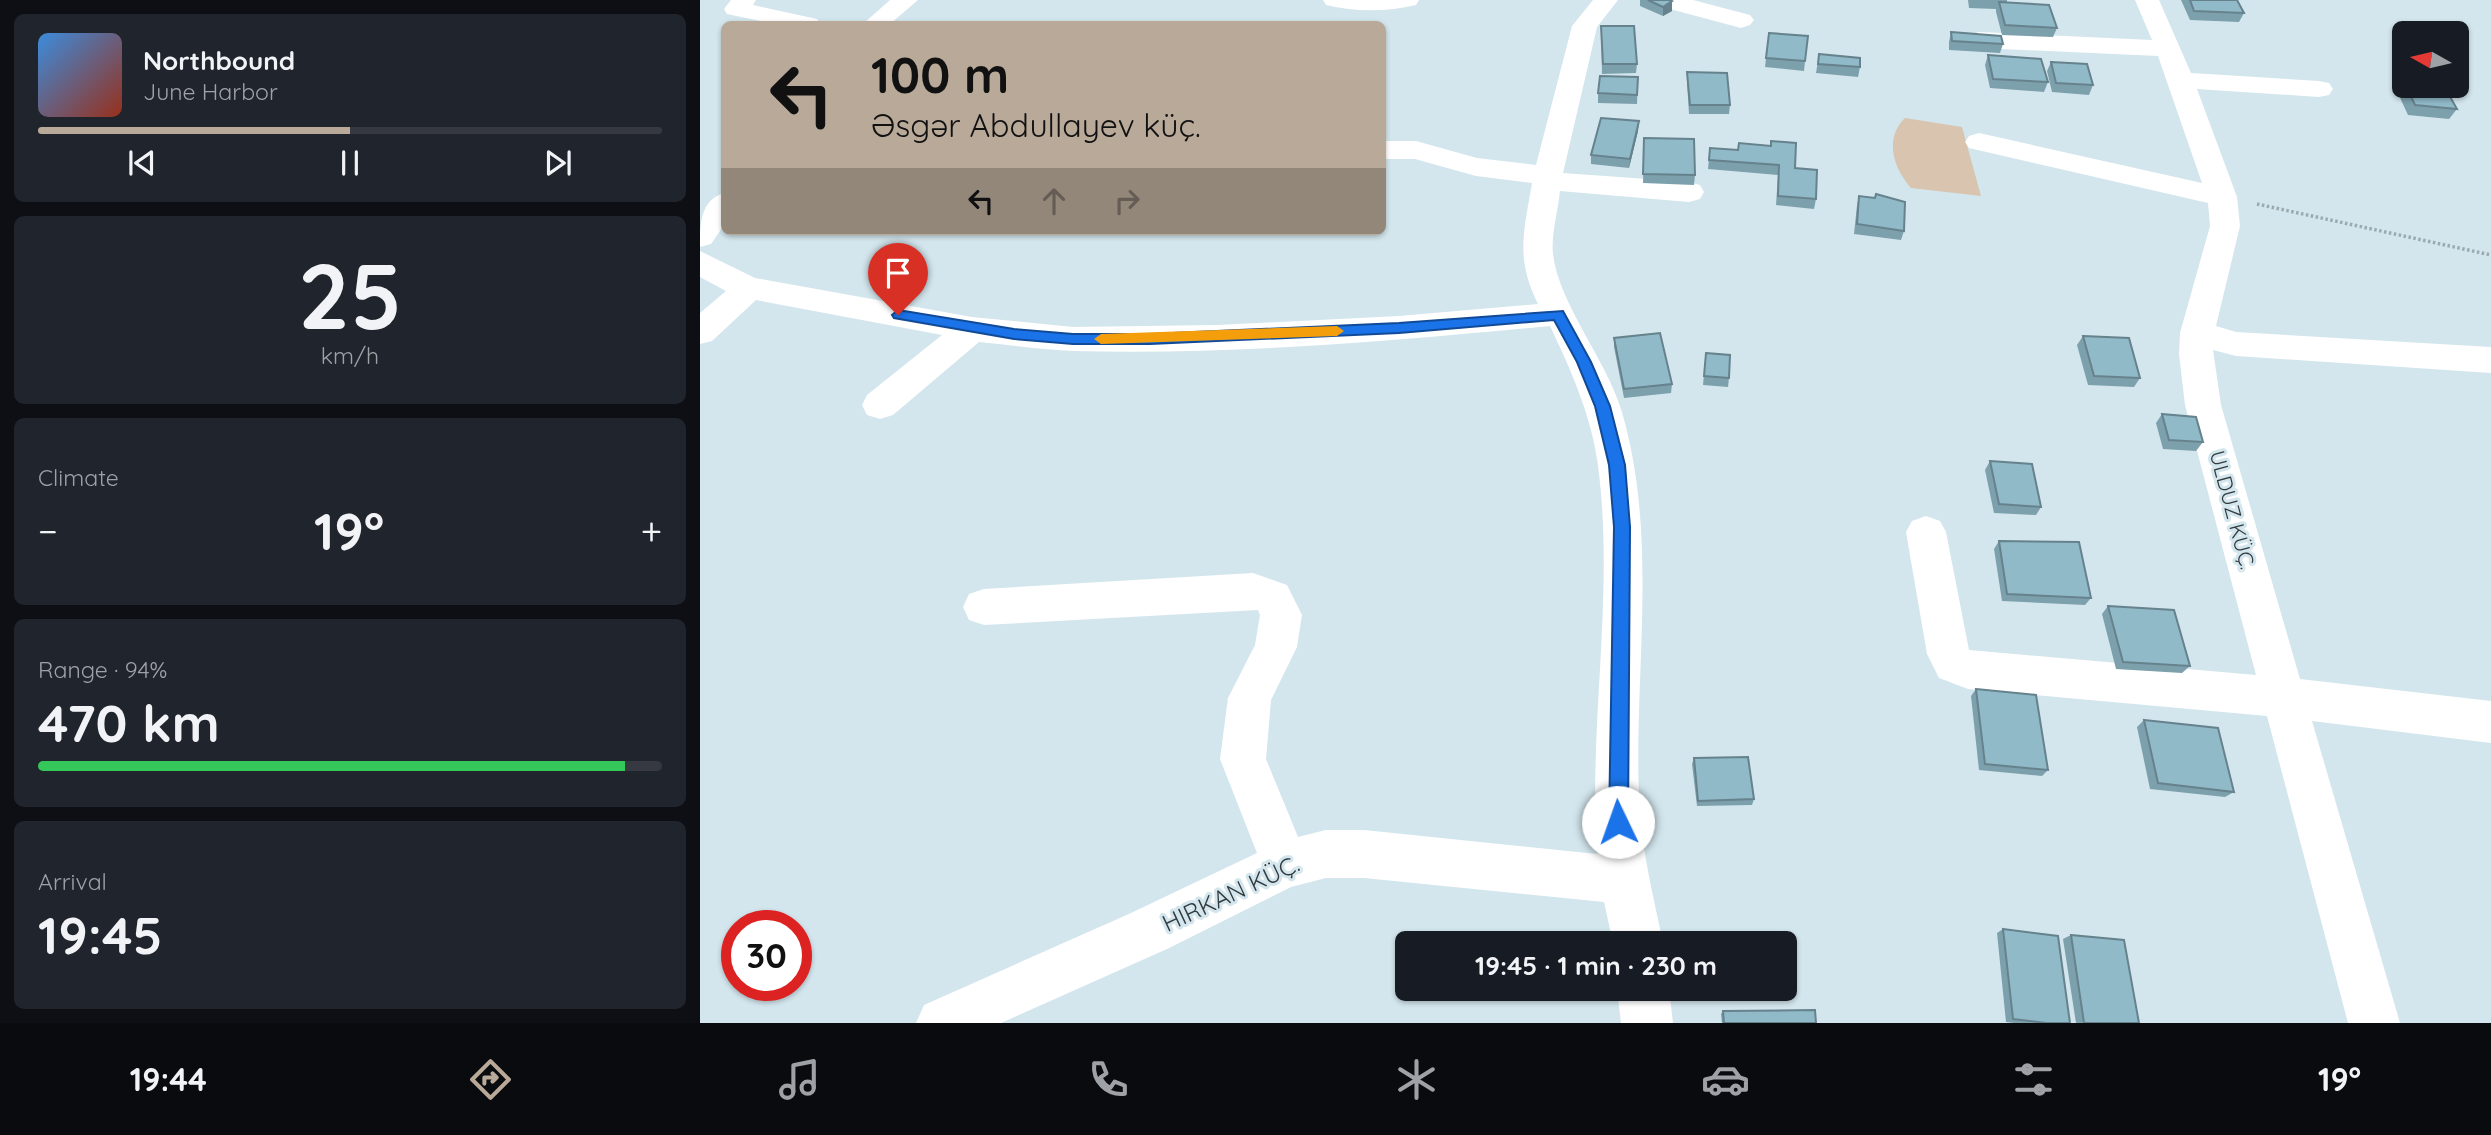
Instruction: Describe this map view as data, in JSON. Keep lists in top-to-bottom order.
{
  "streets": {
    "street": ["ULDUZ KÜÇ.", "HIRKAN KÜÇ."]
  },
  "north": "left",
  "page": {
    "turn": ["100 m", "Əsgər Abdullayev küç."],
    "song": ["Northbound", "June Harbor"],
    "tile": [
      ["25", "km/h"],
      "Climate",
      ["Range · 94%", "470 km"],
      ["Arrival", "19:45"]
    ],
    "heat": ["−", "19°", "+"],
    "limit": "30",
    "trip": "19:45 · 1 min · 230 m",
    "tabs": ["19:44", "19°"]
  }
}
